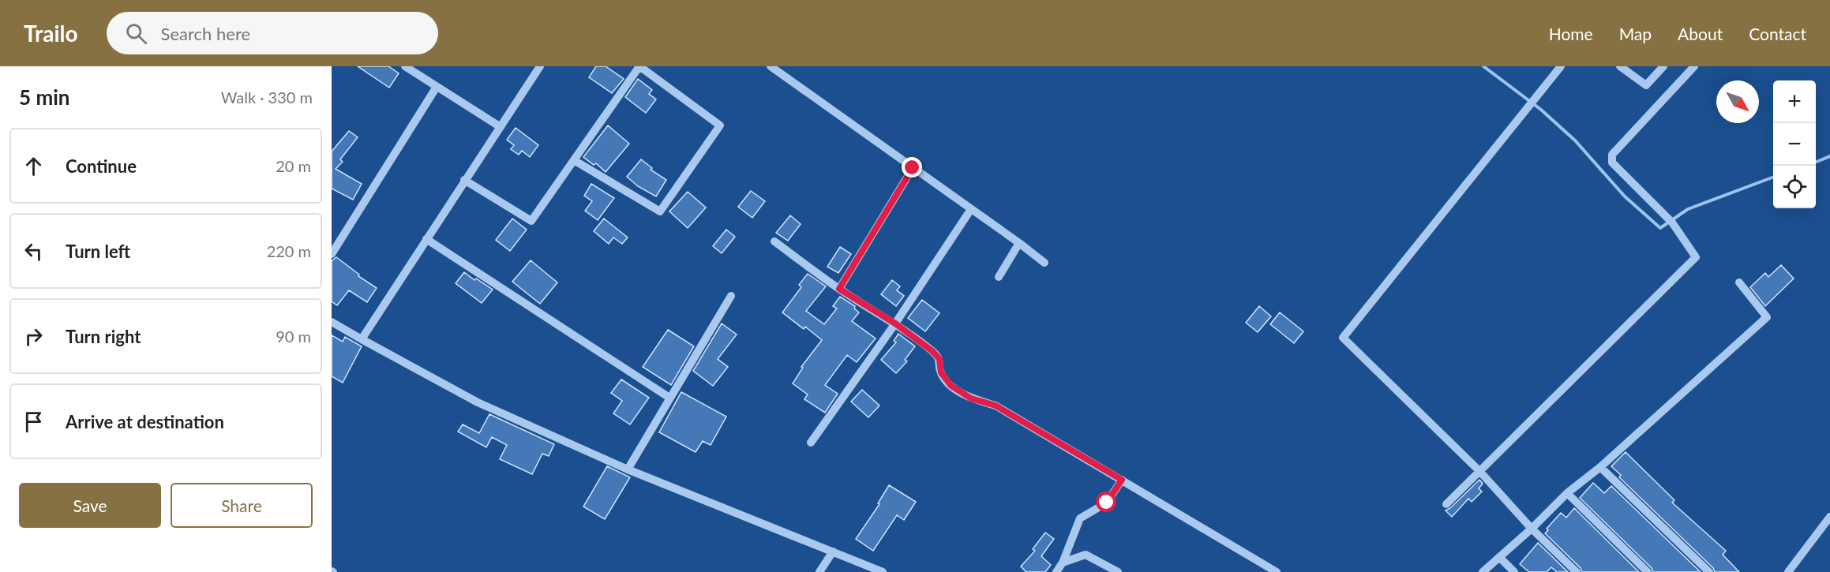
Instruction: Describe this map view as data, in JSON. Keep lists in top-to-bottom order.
{
  "north": "bottom right",
  "page": {
    "header": "Trailo",
    "search": "Search here",
    "nav": [
      "Home",
      "Map",
      "About",
      "Contact"
    ],
    "heading": ["5 min", "Walk · 330 m"],
    "map_buttons": ["+", "−"],
    "list": [
      ["Continue", "20 m"],
      ["Turn left", "220 m"],
      ["Turn right", "90 m"],
      "Arrive at destination"
    ],
    "buttons": ["Save", "Share"]
  }
}
